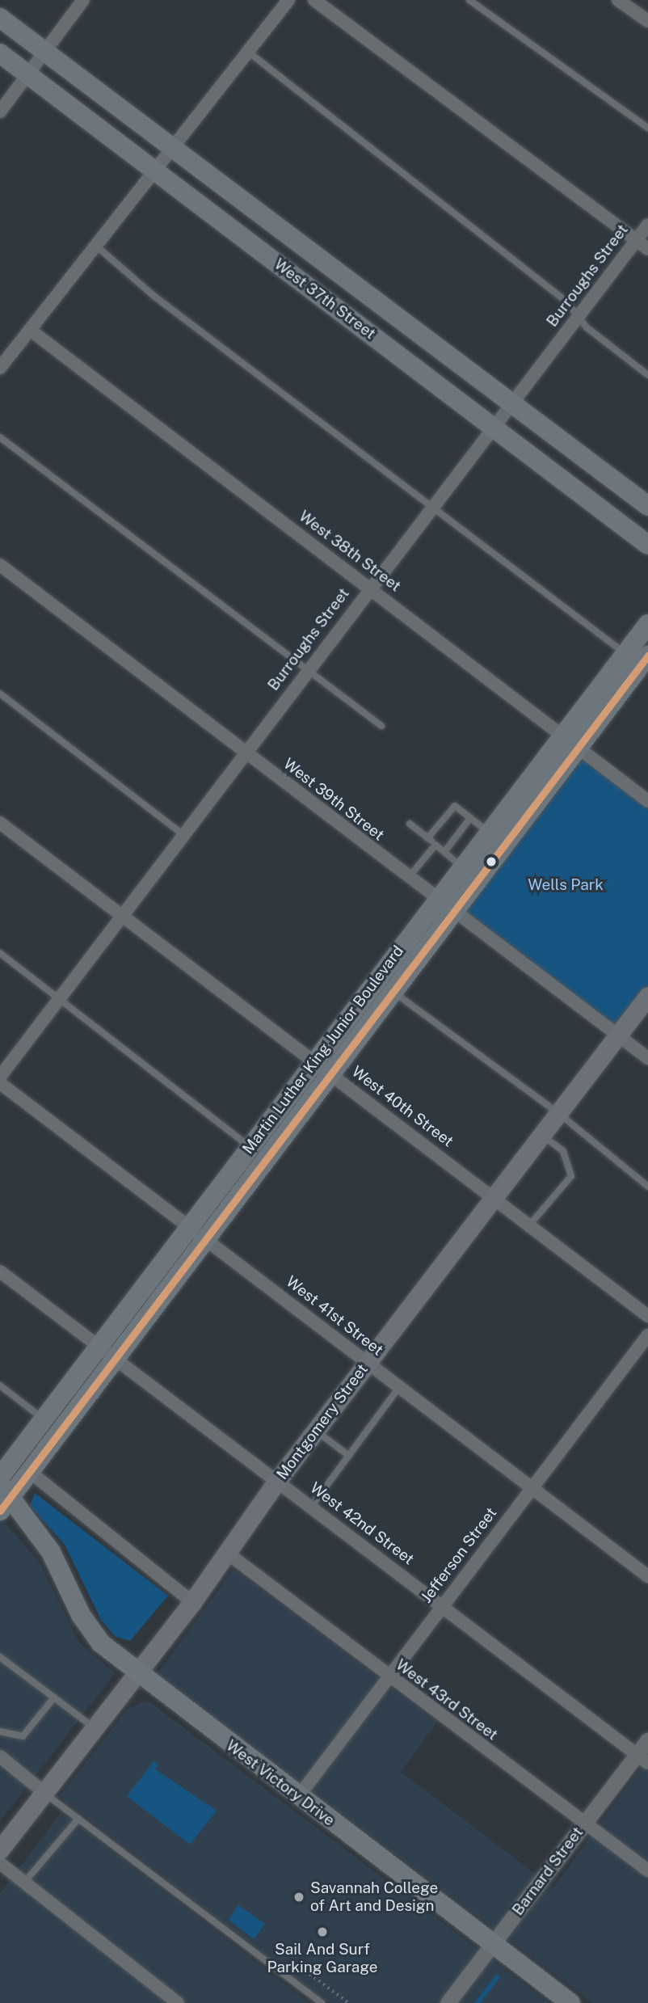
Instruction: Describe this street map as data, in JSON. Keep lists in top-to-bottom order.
{
  "streets": {
    "main road": [
      "West 37th Street",
      "Martin Luther King Junior Boulevard",
      "Montgomery Street",
      "West Victory Drive"
    ],
    "street": [
      "Burroughs Street",
      "West 38th Street",
      "West 39th Street",
      "West 40th Street",
      "West 41st Street",
      "West 42nd Street",
      "Jefferson Street",
      "West 43rd Street",
      "Barnard Street"
    ]
  },
  "crossings": [
    ["Burroughs Street", "West 37th Street"],
    ["Burroughs Street", "West 38th Street"],
    ["Burroughs Street", "West 39th Street"],
    ["Burroughs Street", "West 40th Street"],
    ["West 38th Street", "Martin Luther King Junior Boulevard"],
    ["West 39th Street", "Martin Luther King Junior Boulevard"],
    ["West 39th Street", "Montgomery Street"],
    ["Martin Luther King Junior Boulevard", "West 40th Street"],
    ["Martin Luther King Junior Boulevard", "West 41st Street"],
    ["Martin Luther King Junior Boulevard", "West 42nd Street"],
    ["Martin Luther King Junior Boulevard", "West Victory Drive"],
    ["West 40th Street", "Montgomery Street"],
    ["West 41st Street", "Montgomery Street"],
    ["West 41st Street", "Jefferson Street"],
    ["Montgomery Street", "West 42nd Street"],
    ["Montgomery Street", "West 43rd Street"],
    ["Montgomery Street", "West Victory Drive"],
    ["West 42nd Street", "Jefferson Street"],
    ["West 42nd Street", "Barnard Street"],
    ["Jefferson Street", "West 43rd Street"],
    ["Jefferson Street", "West Victory Drive"],
    ["West 43rd Street", "Barnard Street"],
    ["West Victory Drive", "Barnard Street"]
  ],
  "parks": ["Wells Park"],
  "places": ["Savannah College of Art and Design", "Sail And Surf Parking Garage"]
}
